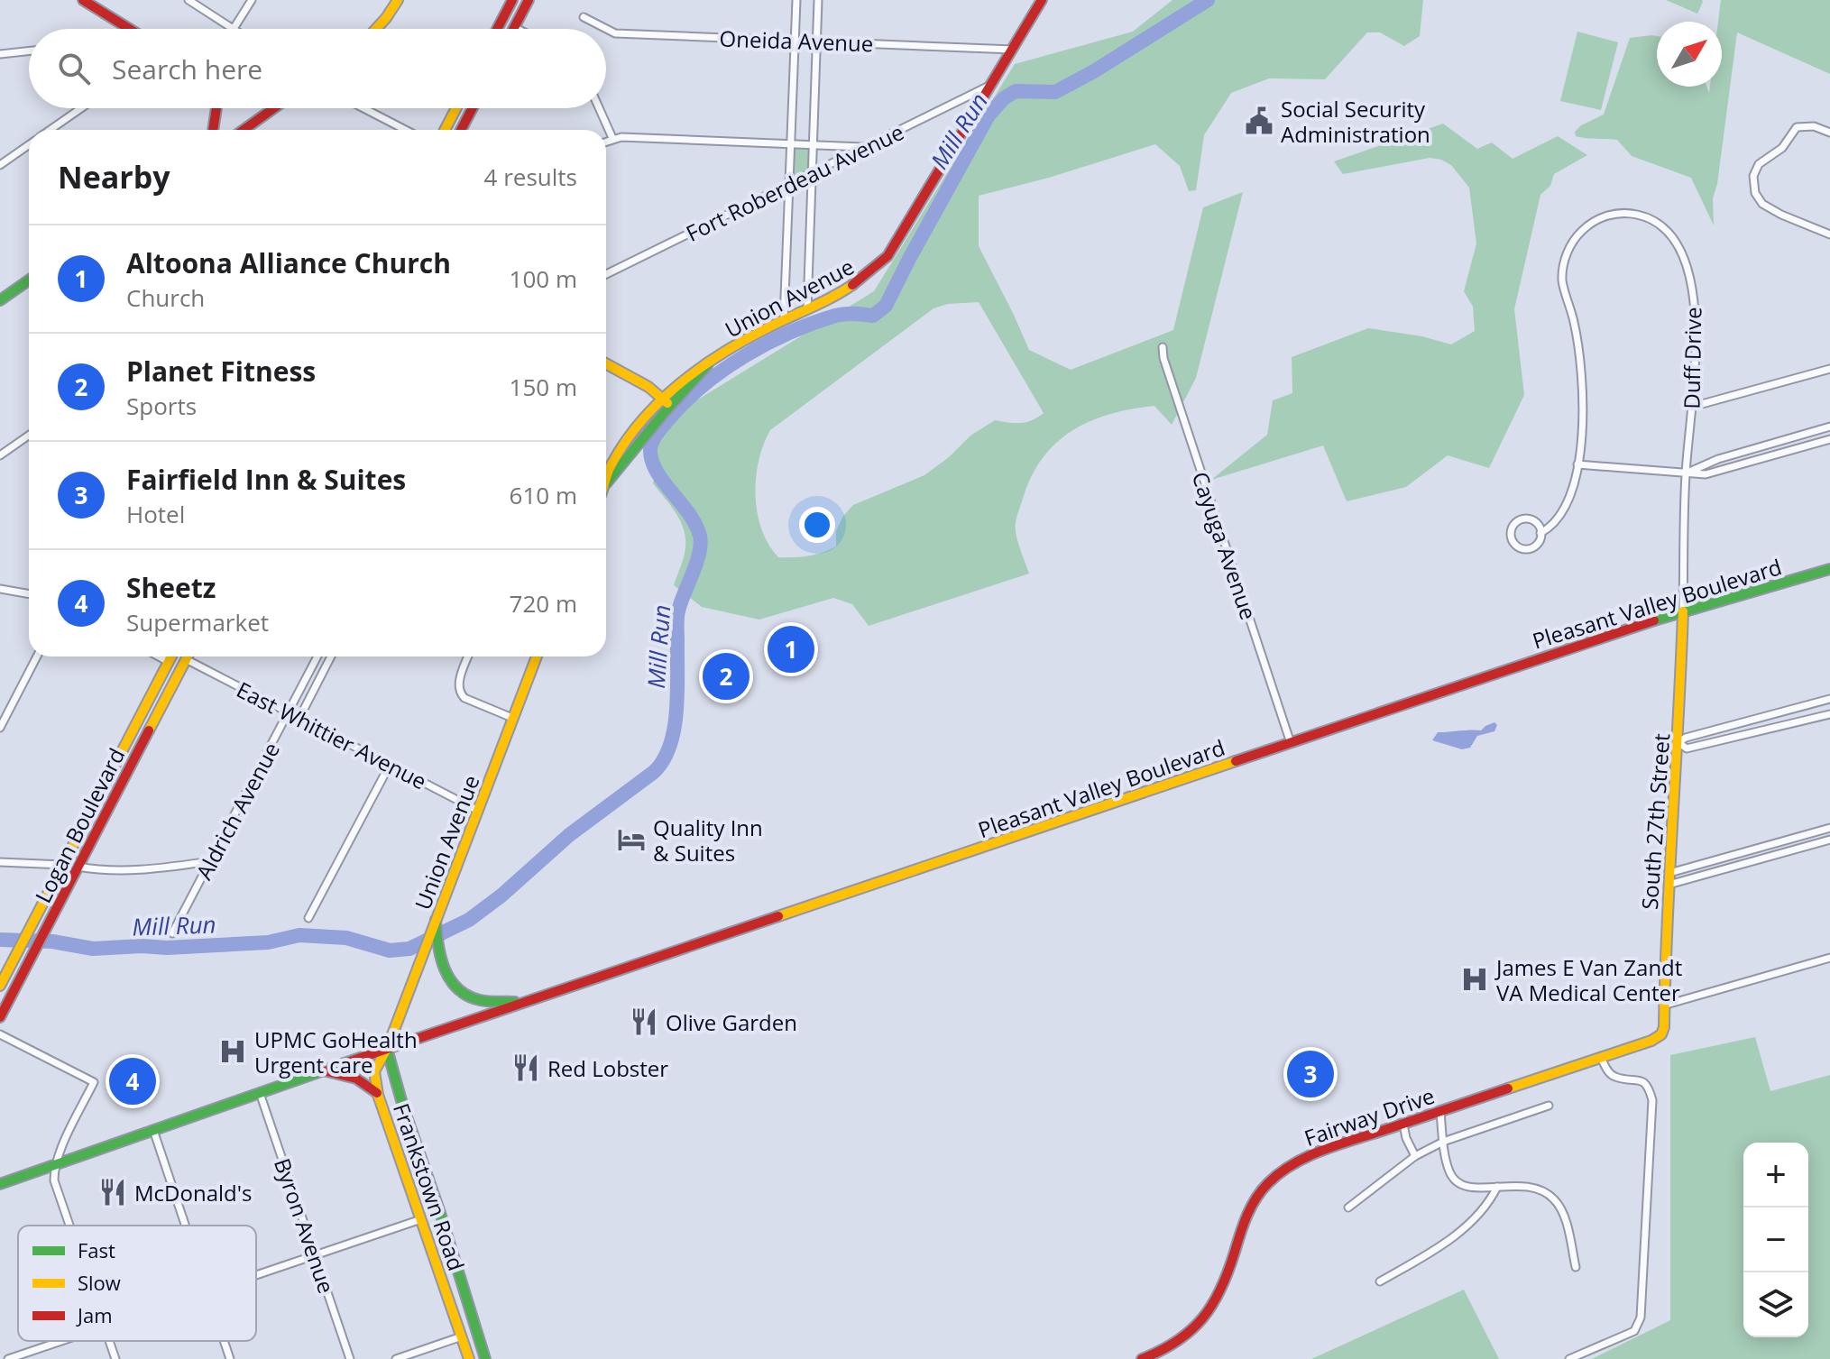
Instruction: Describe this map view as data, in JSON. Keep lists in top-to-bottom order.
{
  "streets": {
    "main road": [
      "Union Avenue",
      "Pleasant Valley Boulevard",
      "South 27th Street",
      "Logan Boulevard",
      "Fairway Drive",
      "Frankstown Road"
    ],
    "street": [
      "Oneida Avenue",
      "Fort Roberdeau Avenue",
      "Duff Drive",
      "Cayuga Avenue",
      "East Whittier Avenue",
      "Aldrich Avenue",
      "Byron Avenue"
    ]
  },
  "crossings": [
    ["Oneida Avenue", "Union Avenue"],
    ["Fort Roberdeau Avenue", "Union Avenue"],
    ["Union Avenue", "Pleasant Valley Boulevard"],
    ["Union Avenue", "East Whittier Avenue"],
    ["Union Avenue", "Frankstown Road"],
    ["Duff Drive", "Pleasant Valley Boulevard"],
    ["Duff Drive", "South 27th Street"],
    ["Cayuga Avenue", "Pleasant Valley Boulevard"],
    ["Pleasant Valley Boulevard", "South 27th Street"],
    ["Pleasant Valley Boulevard", "Frankstown Road"],
    ["Pleasant Valley Boulevard", "Byron Avenue"],
    ["East Whittier Avenue", "Aldrich Avenue"],
    ["East Whittier Avenue", "Logan Boulevard"],
    ["South 27th Street", "Fairway Drive"]
  ],
  "water": ["Mill Run"],
  "places": {
    "public building": ["Social Security Administration"],
    "hotel": ["Quality Inn & Suites"],
    "hospital": ["James E Van Zandt VA Medical Center", "UPMC GoHealth Urgent care"],
    "restaurant": ["Olive Garden", "Red Lobster", "McDonald's"]
  },
  "legend": ["Fast", "Slow", "Jam"],
  "north": "top right",
  "page": {
    "search": "Search here",
    "heading": ["Nearby", "4 results"],
    "list": [
      {
        "mark": "1",
        "name": "Altoona Alliance Church",
        "note": "Church",
        "value": "100 m"
      },
      {
        "mark": "2",
        "name": "Planet Fitness",
        "note": "Sports",
        "value": "150 m"
      },
      {
        "mark": "3",
        "name": "Fairfield Inn & Suites",
        "note": "Hotel",
        "value": "610 m"
      },
      {
        "mark": "4",
        "name": "Sheetz",
        "note": "Supermarket",
        "value": "720 m"
      }
    ],
    "pins": [
      "1",
      "2",
      "3",
      "4"
    ],
    "map_buttons": ["+", "−"]
  }
}
